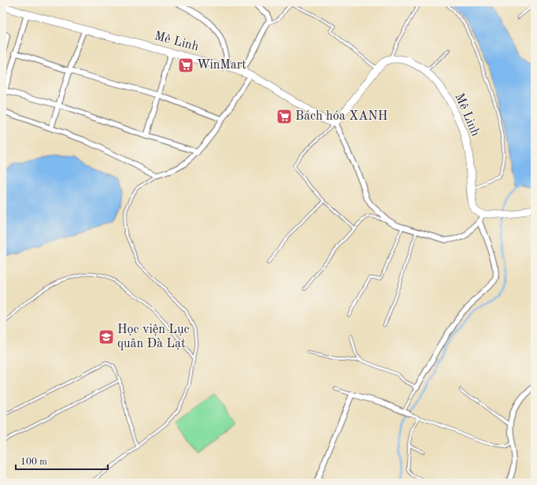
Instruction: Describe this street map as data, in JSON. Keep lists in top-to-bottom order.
{
  "streets": {
    "street": ["Mê Linh"]
  },
  "places": {
    "supermarket": ["WinMart", "Bách hóa XANH"],
    "school or university": ["Học viện Lục quân Đà Lạt"]
  },
  "scale_bar": "100 m"
}
